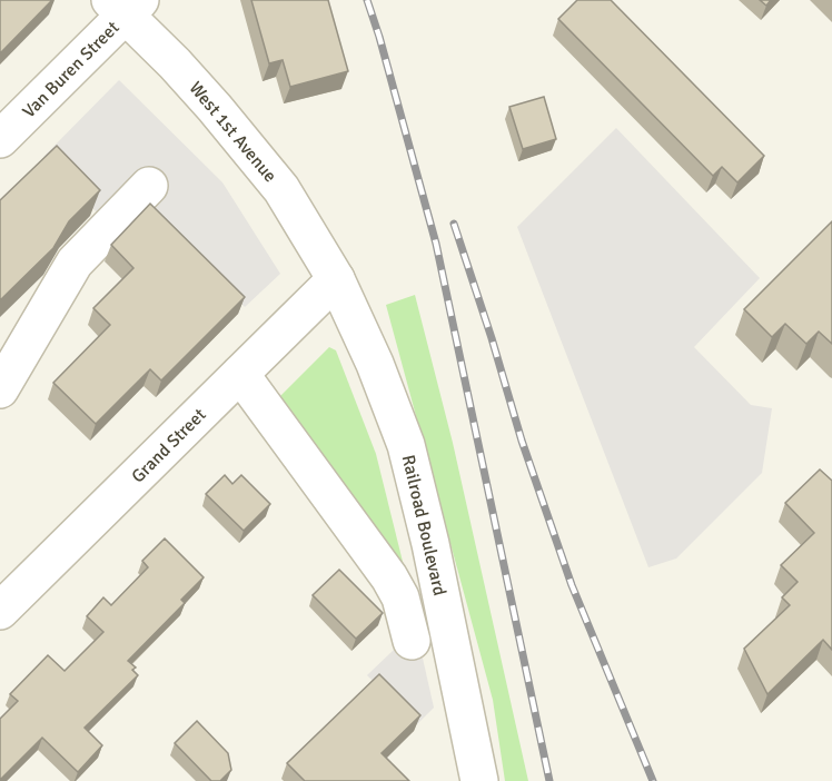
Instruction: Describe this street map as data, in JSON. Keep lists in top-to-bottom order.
{
  "streets": {
    "street": [
      "Van Buren Street",
      "West 1st Avenue",
      "Grand Street",
      "Railroad Boulevard"
    ]
  },
  "crossings": [
    ["Van Buren Street", "West 1st Avenue"],
    ["West 1st Avenue", "Grand Street"],
    ["West 1st Avenue", "Railroad Boulevard"],
    ["Grand Street", "Railroad Boulevard"]
  ]
}
